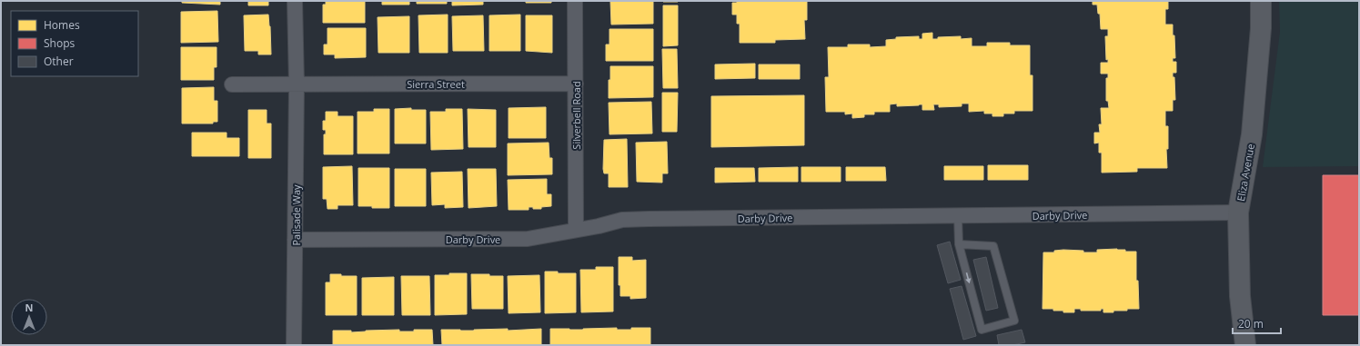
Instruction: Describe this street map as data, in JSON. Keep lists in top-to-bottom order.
{
  "streets": {
    "street": [
      "Sierra Street",
      "Silverbell Road",
      "Eliza Avenue",
      "Palisade Way",
      "Darby Drive"
    ]
  },
  "crossings": [
    ["Sierra Street", "Silverbell Road"],
    ["Sierra Street", "Palisade Way"],
    ["Silverbell Road", "Darby Drive"],
    ["Eliza Avenue", "Darby Drive"],
    ["Palisade Way", "Darby Drive"]
  ],
  "legend": ["Homes", "Shops", "Other"],
  "scale_bar": "20 m",
  "north": "top"
}
